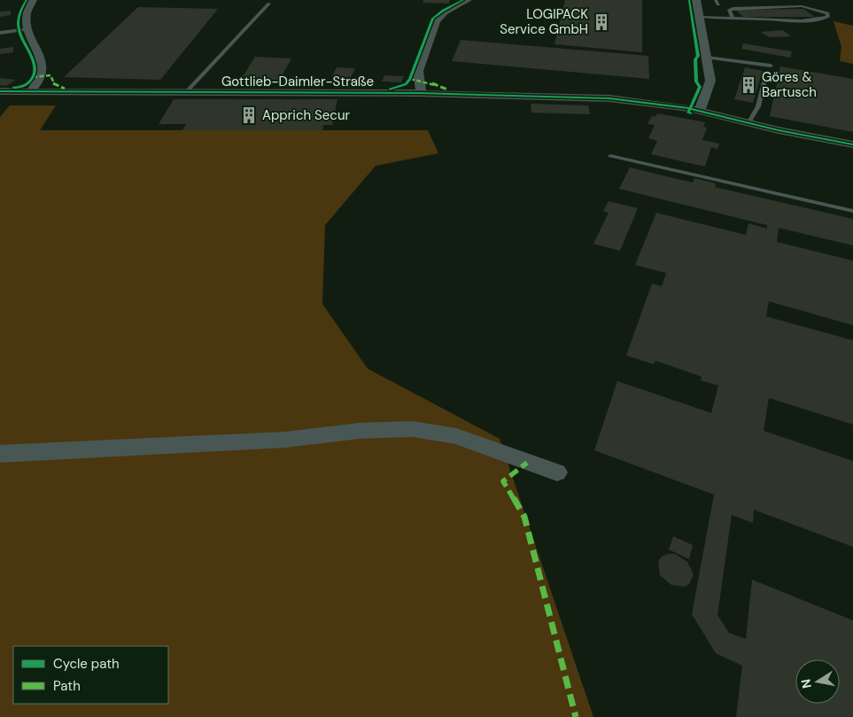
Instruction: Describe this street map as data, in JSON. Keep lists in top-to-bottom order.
{
  "streets": {
    "street": ["Gottlieb-Daimler-Straße"]
  },
  "places": {
    "building": ["LOGIPACK Service GmbH", "Göres & Bartusch", "Apprich Secur"]
  },
  "legend": ["Cycle path", "Path"],
  "north": "left"
}
